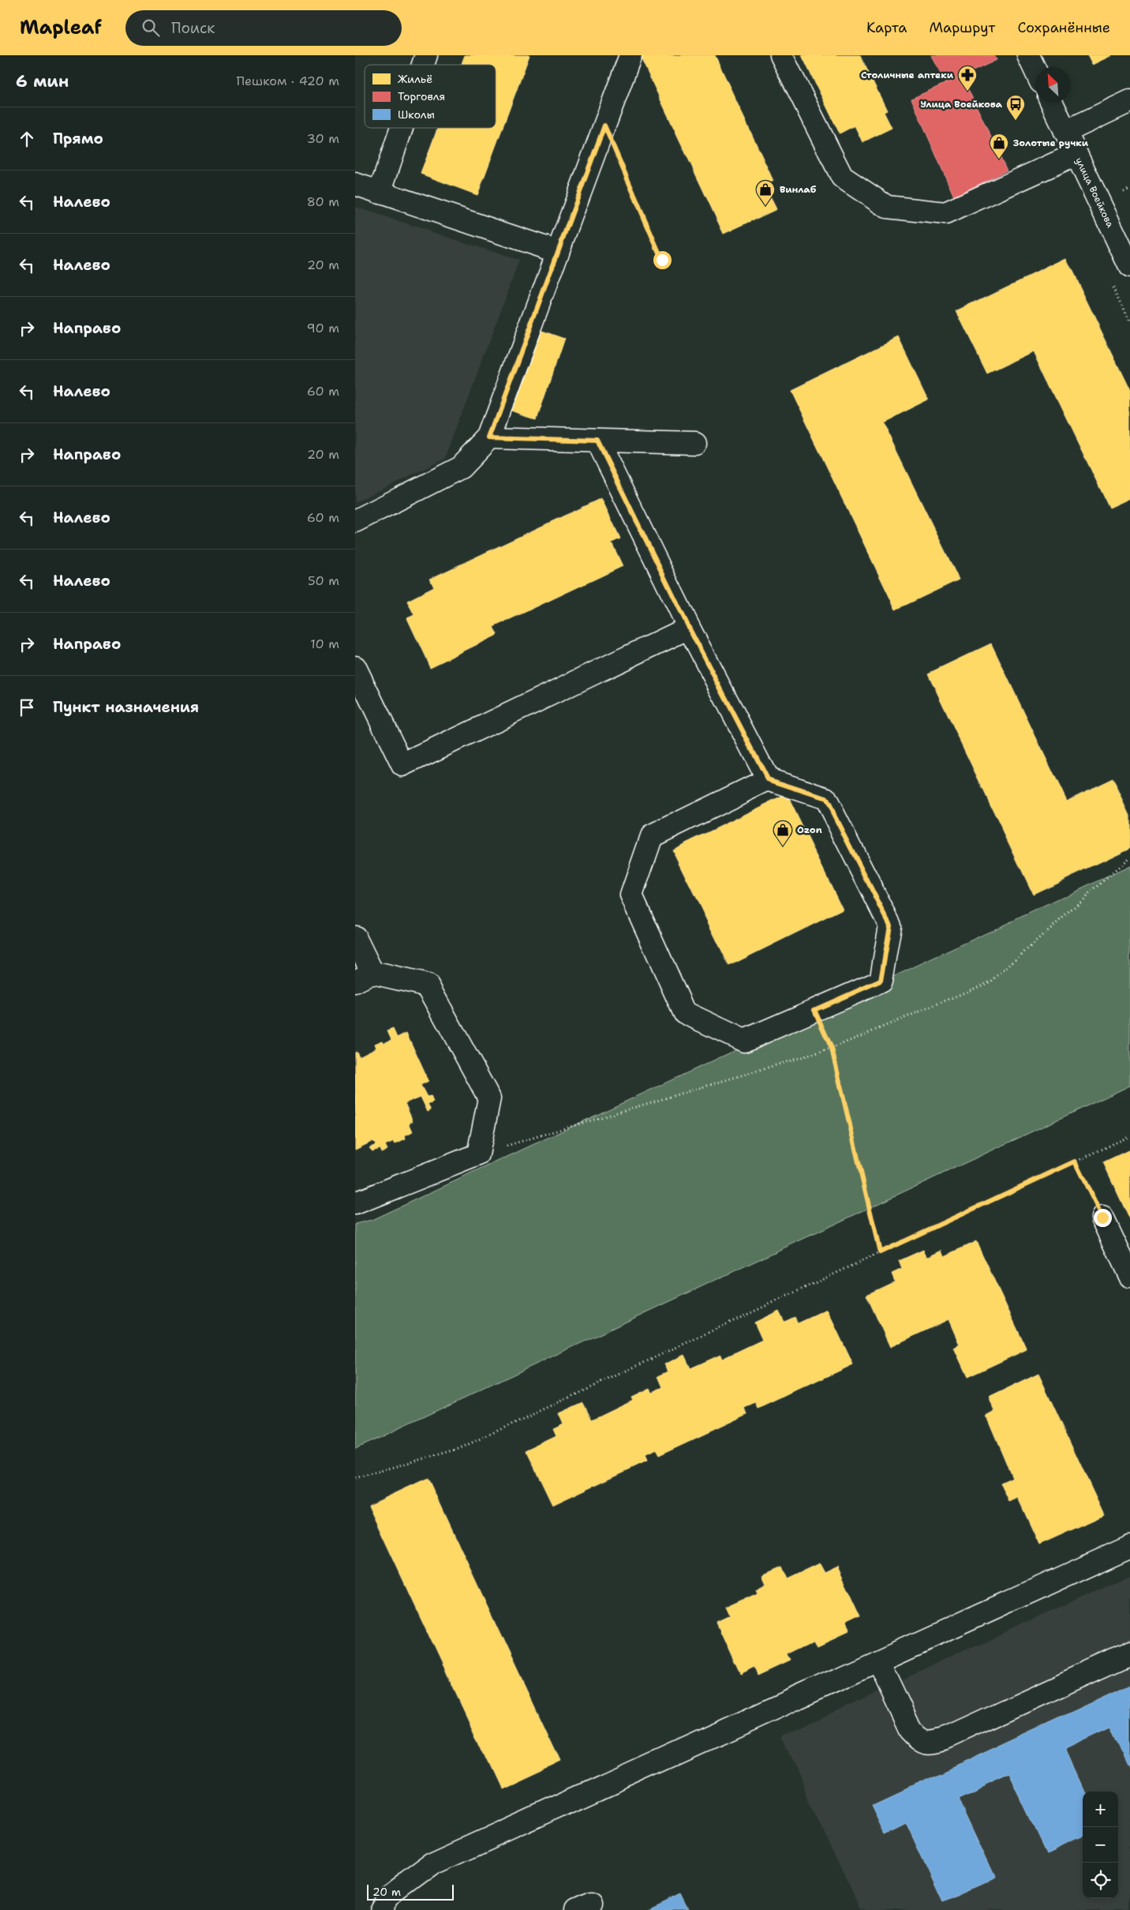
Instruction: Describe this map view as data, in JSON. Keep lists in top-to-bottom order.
{
  "streets": {
    "street": ["улица Воейкова"]
  },
  "places": {
    "pharmacy": ["Столичные аптеки"],
    "bus stop": ["Улица Воейкова"],
    "shop": ["Золотые ручки", "Винлаб", "Ozon"]
  },
  "legend": ["Жильё", "Торговля", "Школы"],
  "scale_bar": "20 m",
  "north": "top left",
  "page": {
    "header": "Mapleaf",
    "search": "Поиск",
    "nav": ["Карта", "Маршрут", "Сохранённые"],
    "heading": ["6 мин", "Пешком · 420 m"],
    "list": [
      ["Прямо", "30 m"],
      ["Налево", "80 m"],
      ["Налево", "20 m"],
      ["Направо", "90 m"],
      ["Налево", "60 m"],
      ["Направо", "20 m"],
      ["Налево", "60 m"],
      ["Налево", "50 m"],
      ["Направо", "10 m"],
      "Пункт назначения"
    ],
    "map_buttons": ["+", "−"],
    "scale": "20 m"
  }
}
